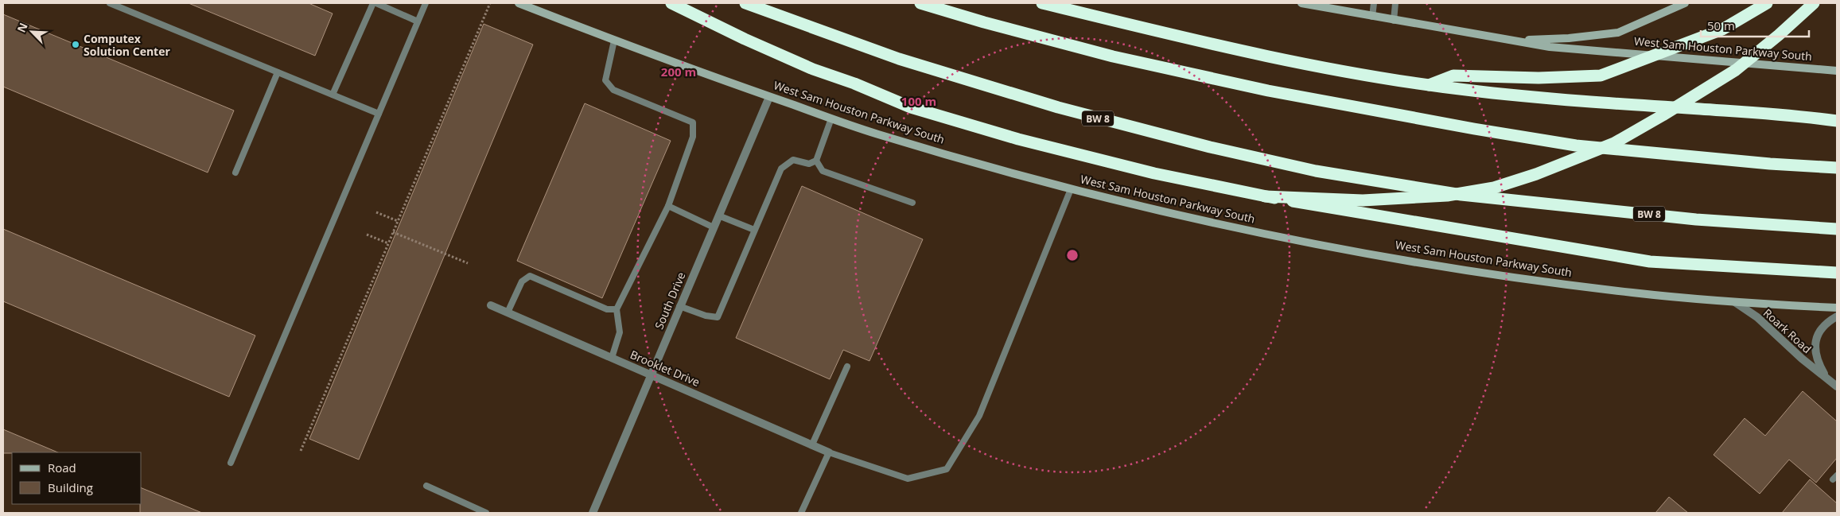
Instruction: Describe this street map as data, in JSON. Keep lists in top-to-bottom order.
{
  "streets": {
    "highway": ["BW 8"],
    "main road": ["West Sam Houston Parkway South"],
    "street": ["South Drive", "Roark Road", "Brooklet Drive"]
  },
  "crossings": [
    ["West Sam Houston Parkway South", "South Drive"],
    ["West Sam Houston Parkway South", "Roark Road"],
    ["South Drive", "Brooklet Drive"]
  ],
  "places": ["Computex Solution Center"],
  "legend": ["Road", "Building"],
  "scale_bar": "50 m",
  "north": "top left",
  "rings": ["200 m", "100 m"]
}
